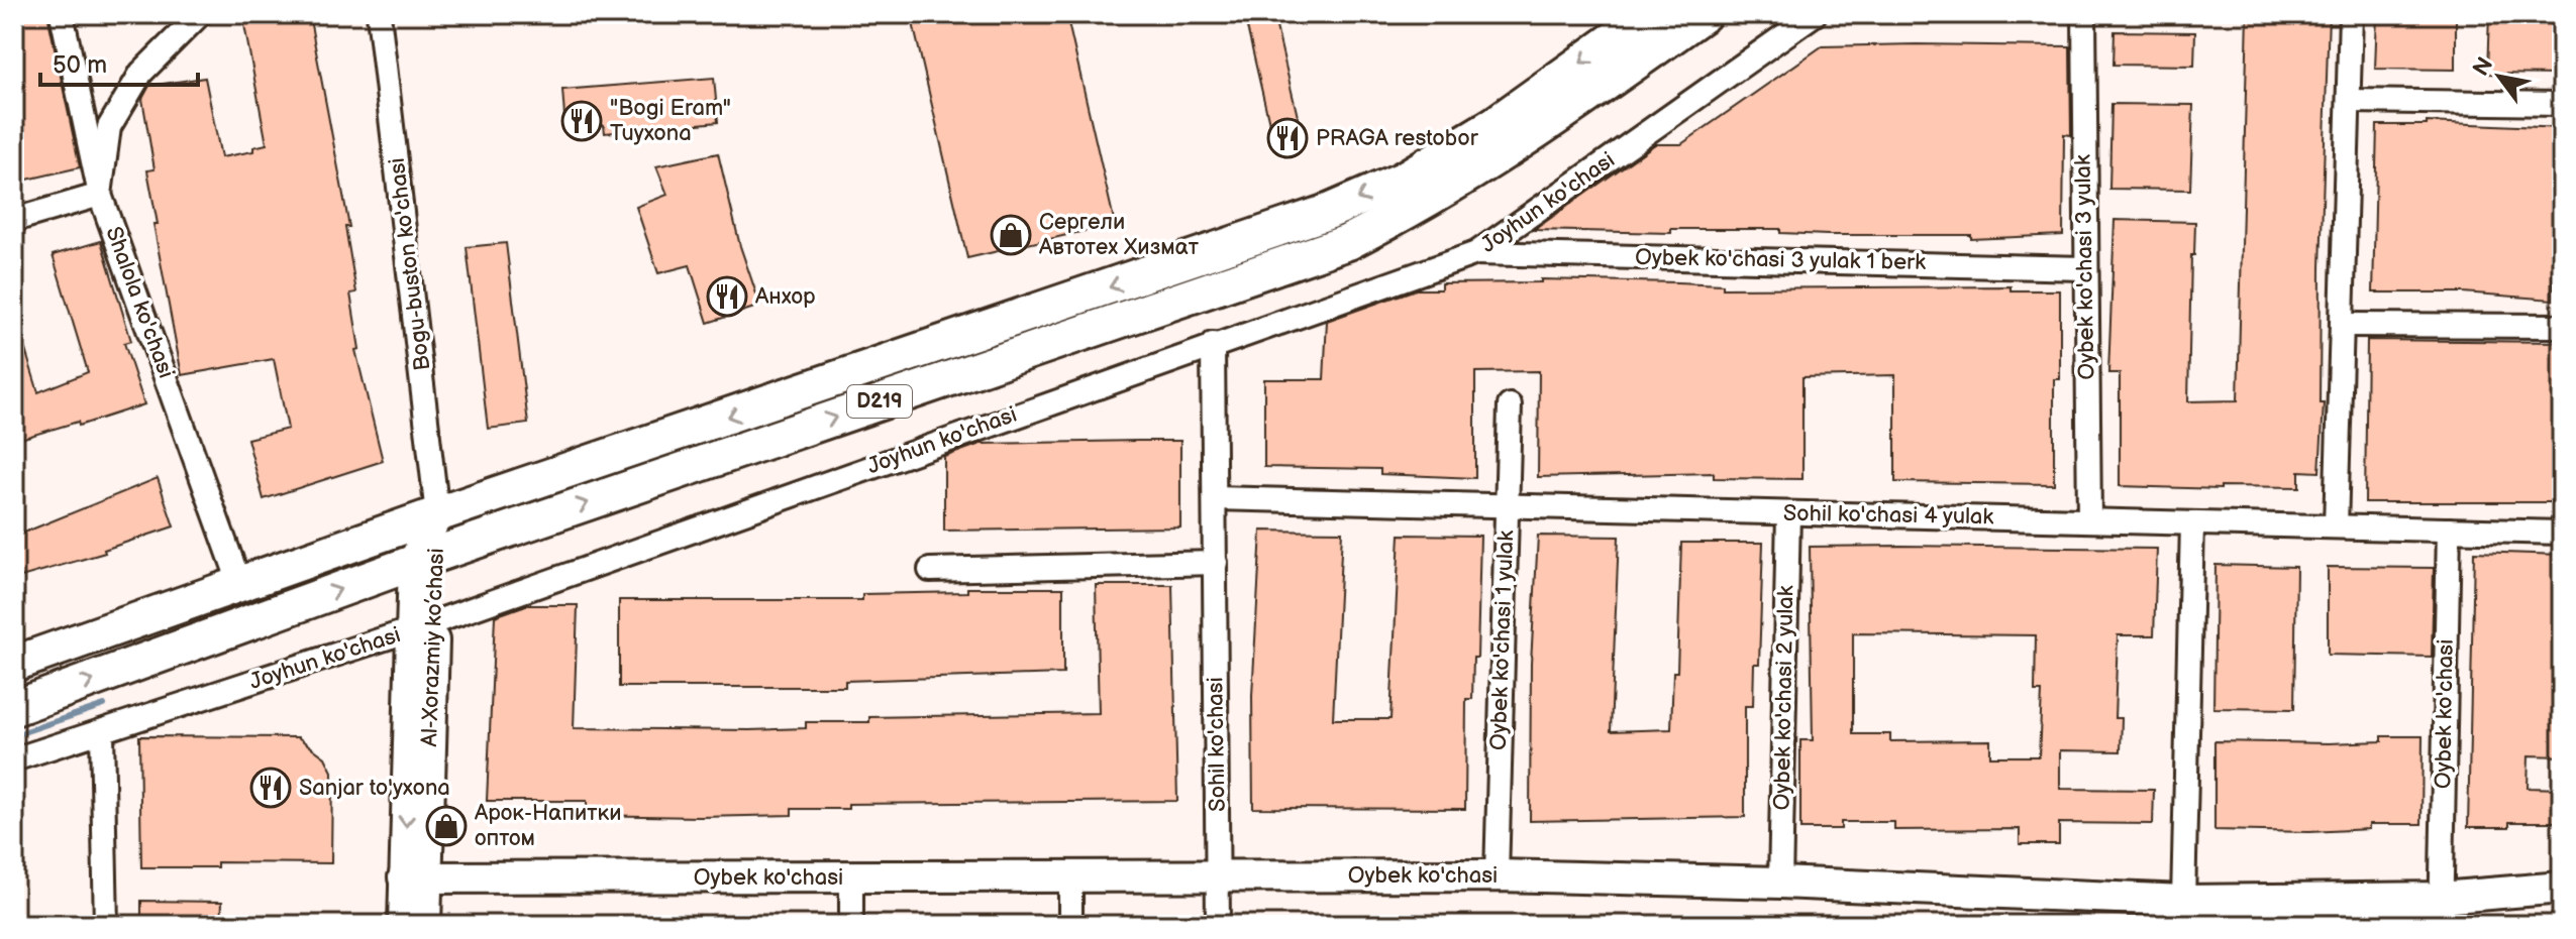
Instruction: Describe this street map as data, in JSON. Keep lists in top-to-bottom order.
{
  "streets": {
    "main road": ["D219"],
    "street": [
      "Joyhun ko'chasi",
      "Oybek ko'chasi 3 yulak 1 berk",
      "Bogu-buston ko'chasi",
      "Oybek ko'chasi 3 yulak",
      "Shalola ko'chasi",
      "Sohil ko'chasi 4 yulak",
      "Oybek ko'chasi 1 yulak",
      "Al-Xorazmiy ko’chasi",
      "Oybek ko'chasi 2 yulak",
      "Oybek ko'chasi",
      "Sohil ko'chasi"
    ]
  },
  "crossings": [
    ["Joyhun ko'chasi", "Oybek ko'chasi 3 yulak 1 berk"],
    ["Joyhun ko'chasi", "Al-Xorazmiy ko’chasi"],
    ["Joyhun ko'chasi", "Sohil ko'chasi"],
    ["Oybek ko'chasi 3 yulak 1 berk", "Oybek ko'chasi 3 yulak"],
    ["Bogu-buston ko'chasi", "D219"],
    ["Oybek ko'chasi 3 yulak", "Sohil ko'chasi 4 yulak"],
    ["Shalola ko'chasi", "D219"],
    ["D219", "Al-Xorazmiy ko’chasi"],
    ["Sohil ko'chasi 4 yulak", "Oybek ko'chasi 1 yulak"],
    ["Sohil ko'chasi 4 yulak", "Oybek ko'chasi 2 yulak"],
    ["Sohil ko'chasi 4 yulak", "Oybek ko'chasi"],
    ["Sohil ko'chasi 4 yulak", "Sohil ko'chasi"],
    ["Oybek ko'chasi 1 yulak", "Oybek ko'chasi"],
    ["Al-Xorazmiy ko’chasi", "Oybek ko'chasi"],
    ["Oybek ko'chasi 2 yulak", "Oybek ko'chasi"],
    ["Oybek ko'chasi", "Sohil ko'chasi"]
  ],
  "places": {
    "restaurant": [
      "\"Bogi Eram\" Tuyxona",
      "PRAGA restobor",
      "Анхор",
      "Sanjar to'yxona"
    ],
    "shop": ["Сергели Автотех Хизмат", "Арок-Напитки оптом"]
  },
  "scale_bar": "50 m",
  "north": "top left"
}
